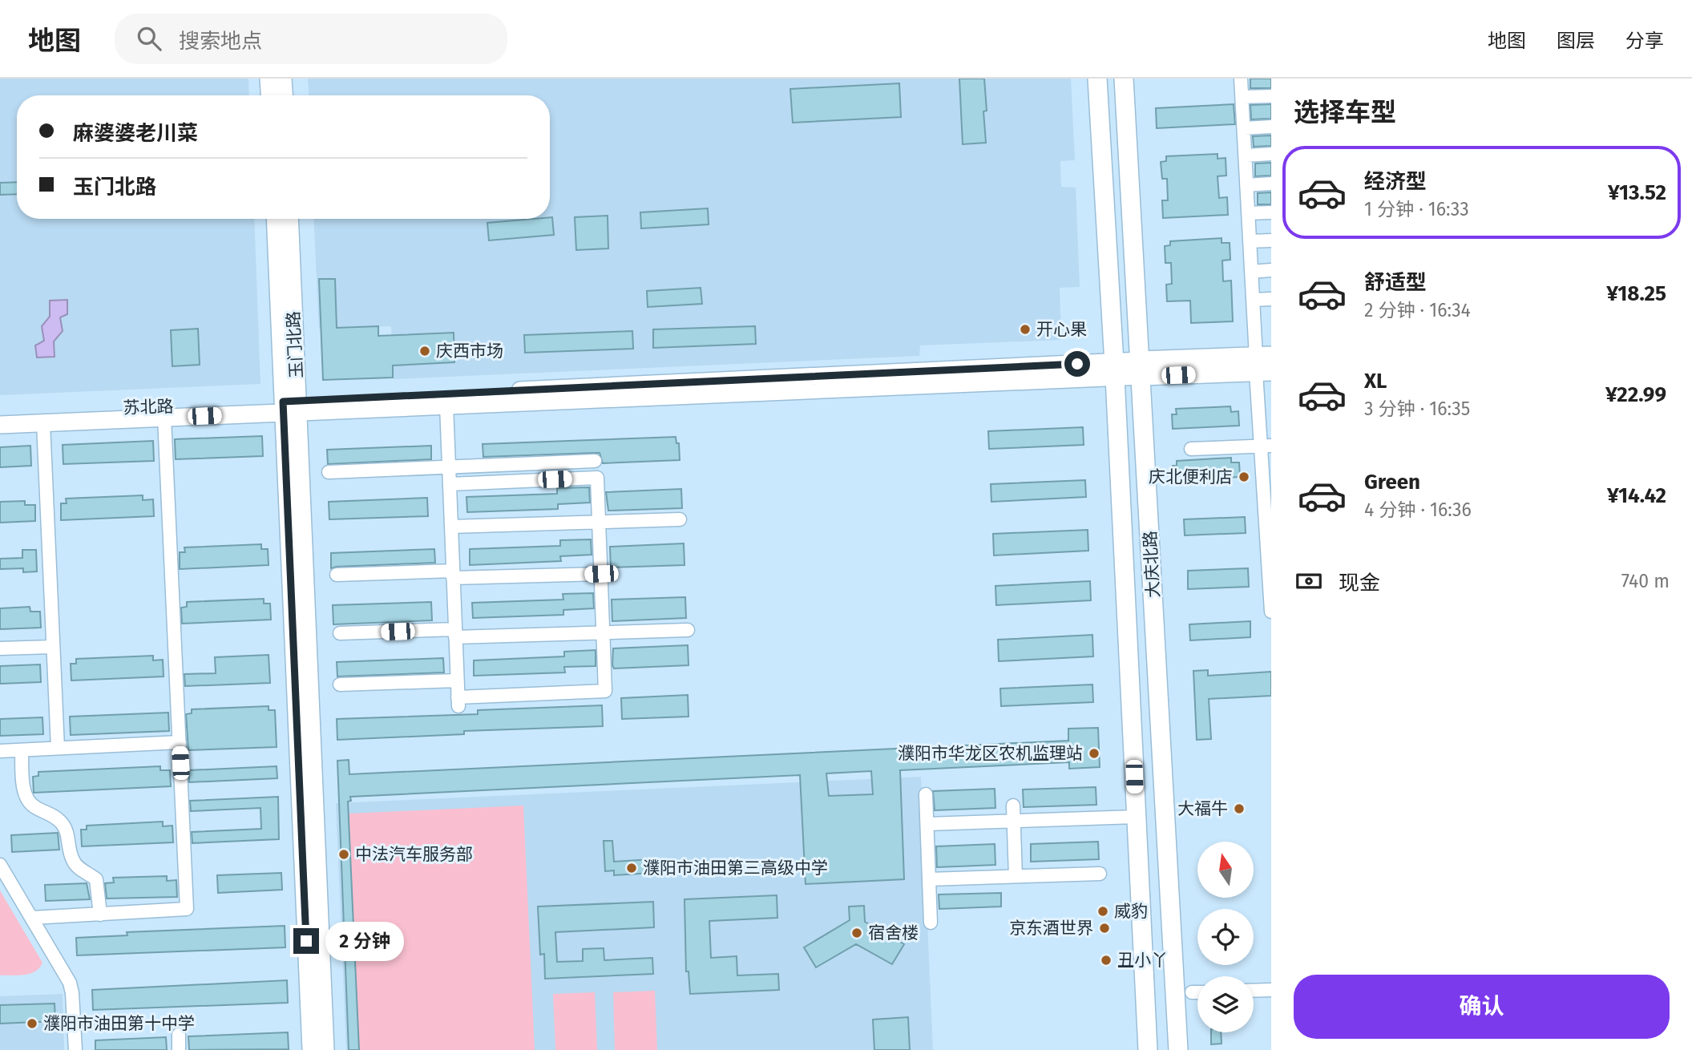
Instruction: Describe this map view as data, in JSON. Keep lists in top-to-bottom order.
{
  "streets": {
    "main road": ["苏北路", "大庆北路"],
    "street": ["玉门北路"]
  },
  "crossings": [
    ["玉门北路", "苏北路"],
    ["苏北路", "大庆北路"]
  ],
  "places": [
    "开心果",
    "庆西市场",
    "庆北便利店",
    "濮阳市华龙区农机监理站",
    "大福牛",
    "中法汽车服务部",
    "濮阳市油田第三高级中学",
    "威豹",
    "京东酒世界",
    "宿舍楼",
    "丑小丫",
    "濮阳市油田第十中学"
  ],
  "north": "top",
  "page": {
    "header": "地图",
    "search": "搜索地点",
    "nav": ["地图", "图层", "分享"],
    "heading": "选择车型",
    "banner": ["麻婆婆老川菜", "玉门北路"],
    "list": [
      {
        "name": "经济型",
        "note": "1 分钟 · 16:33",
        "value": "¥13.52"
      },
      {
        "name": "舒适型",
        "note": "2 分钟 · 16:34",
        "value": "¥18.25"
      },
      {
        "name": "XL",
        "note": "3 分钟 · 16:35",
        "value": "¥22.99"
      },
      {
        "name": "Green",
        "note": "4 分钟 · 16:36",
        "value": "¥14.42"
      }
    ],
    "pay": ["现金", "740 m"],
    "bubble": "2 分钟",
    "buttons": "确认"
  }
}
